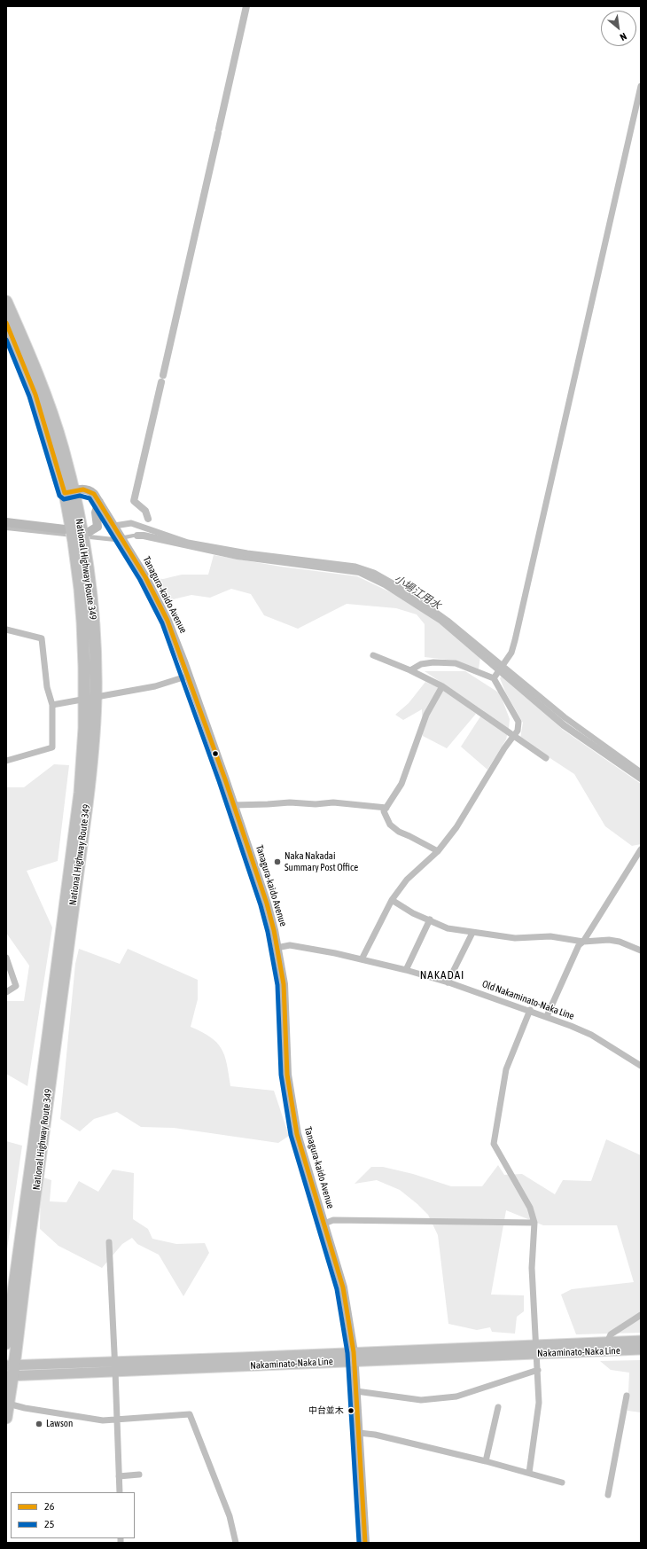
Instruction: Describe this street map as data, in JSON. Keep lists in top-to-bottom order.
{
  "streets": {
    "highway": ["National Highway Route 349"],
    "main road": ["Nakaminato-Naka Line"],
    "street": ["Tanagura-kaido Avenue", "Old Nakaminato-Naka Line"]
  },
  "crossings": [
    ["National Highway Route 349", "Tanagura-kaido Avenue"],
    ["National Highway Route 349", "Nakaminato-Naka Line"],
    ["Tanagura-kaido Avenue", "Old Nakaminato-Naka Line"],
    ["Tanagura-kaido Avenue", "Nakaminato-Naka Line"]
  ],
  "districts": ["NAKADAI"],
  "water": ["小場江用水"],
  "places": ["Naka Nakadai Summary Post Office", "中台並木", "Lawson"],
  "lines": ["transit line 26", "transit line 25"],
  "legend": ["26", "25"],
  "north": "bottom right"
}
